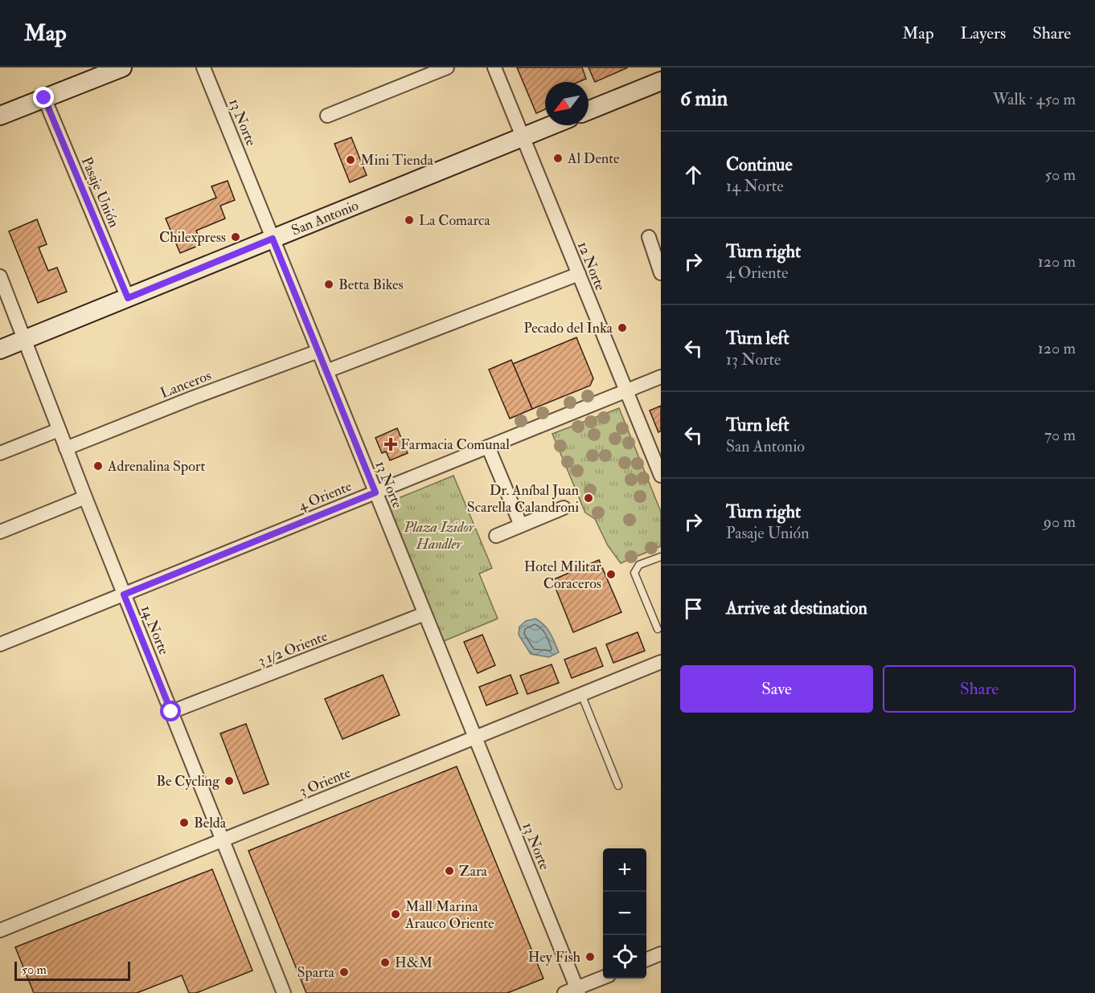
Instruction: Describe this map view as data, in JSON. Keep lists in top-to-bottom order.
{
  "streets": {
    "main road": ["San Antonio"],
    "street": [
      "13 Norte",
      "Pasaje Unión",
      "12 Norte",
      "Lanceros",
      "4 Oriente",
      "14 Norte",
      "3 1/2 Oriente",
      "3 Oriente"
    ]
  },
  "crossings": [
    ["13 Norte", "San Antonio"],
    ["13 Norte", "Lanceros"],
    ["13 Norte", "4 Oriente"],
    ["13 Norte", "3 1/2 Oriente"],
    ["13 Norte", "3 Oriente"],
    ["Pasaje Unión", "San Antonio"],
    ["San Antonio", "12 Norte"],
    ["San Antonio", "14 Norte"],
    ["12 Norte", "4 Oriente"],
    ["Lanceros", "14 Norte"],
    ["4 Oriente", "14 Norte"],
    ["14 Norte", "3 1/2 Oriente"],
    ["14 Norte", "3 Oriente"]
  ],
  "parks": ["Plaza Izidor Handler"],
  "places": {
    "other": [
      "Al Dente",
      "Mini Tienda",
      "La Comarca",
      "Chilexpress",
      "Betta Bikes",
      "Pecado del Inka",
      "Adrenalina Sport",
      "Dr. Aníbal Juan Scarella Calandroni",
      "Hotel Militar Coraceros",
      "Be Cycling",
      "Belda",
      "Zara",
      "Mall Marina Arauco Oriente",
      "Hey Fish",
      "H&M",
      "Sparta"
    ],
    "health": ["Farmacia Comunal"]
  },
  "scale_bar": "50 m",
  "north": "bottom left",
  "page": {
    "header": "Map",
    "nav": ["Map", "Layers", "Share"],
    "heading": ["6 min", "Walk · 450 m"],
    "list": [
      ["Continue", "14 Norte", "50 m"],
      ["Turn right", "4 Oriente", "120 m"],
      ["Turn left", "13 Norte", "120 m"],
      ["Turn left", "San Antonio", "70 m"],
      ["Turn right", "Pasaje Unión", "90 m"],
      "Arrive at destination"
    ],
    "buttons": ["Save", "Share"],
    "map_buttons": ["+", "−"],
    "scale": "50 m"
  }
}
